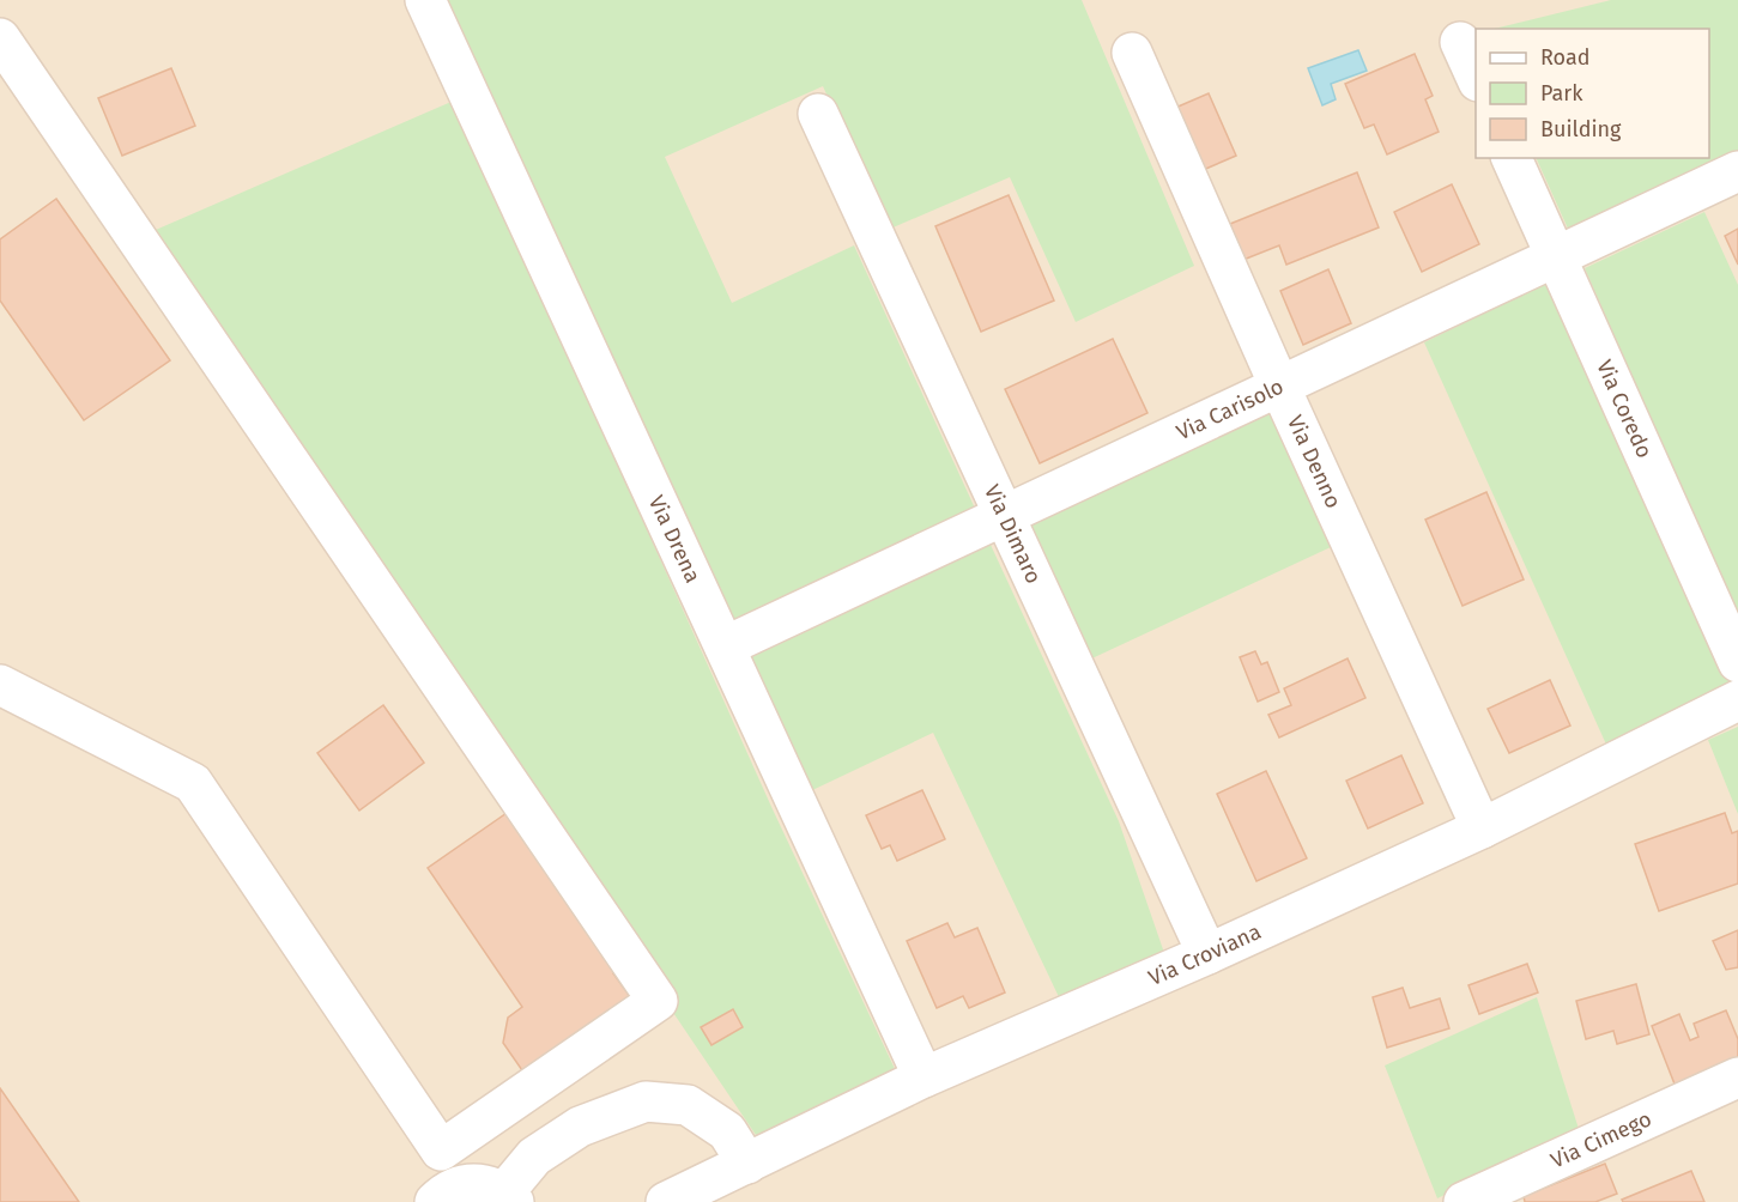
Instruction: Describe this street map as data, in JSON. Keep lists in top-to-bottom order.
{
  "streets": {
    "street": [
      "Via Carisolo",
      "Via Coredo",
      "Via Denno",
      "Via Dimaro",
      "Via Drena",
      "Via Croviana",
      "Via Cimego"
    ]
  },
  "crossings": [
    ["Via Carisolo", "Via Coredo"],
    ["Via Carisolo", "Via Denno"],
    ["Via Carisolo", "Via Dimaro"],
    ["Via Carisolo", "Via Drena"],
    ["Via Denno", "Via Croviana"],
    ["Via Dimaro", "Via Croviana"],
    ["Via Drena", "Via Croviana"]
  ],
  "legend": ["Road", "Park", "Building"]
}
